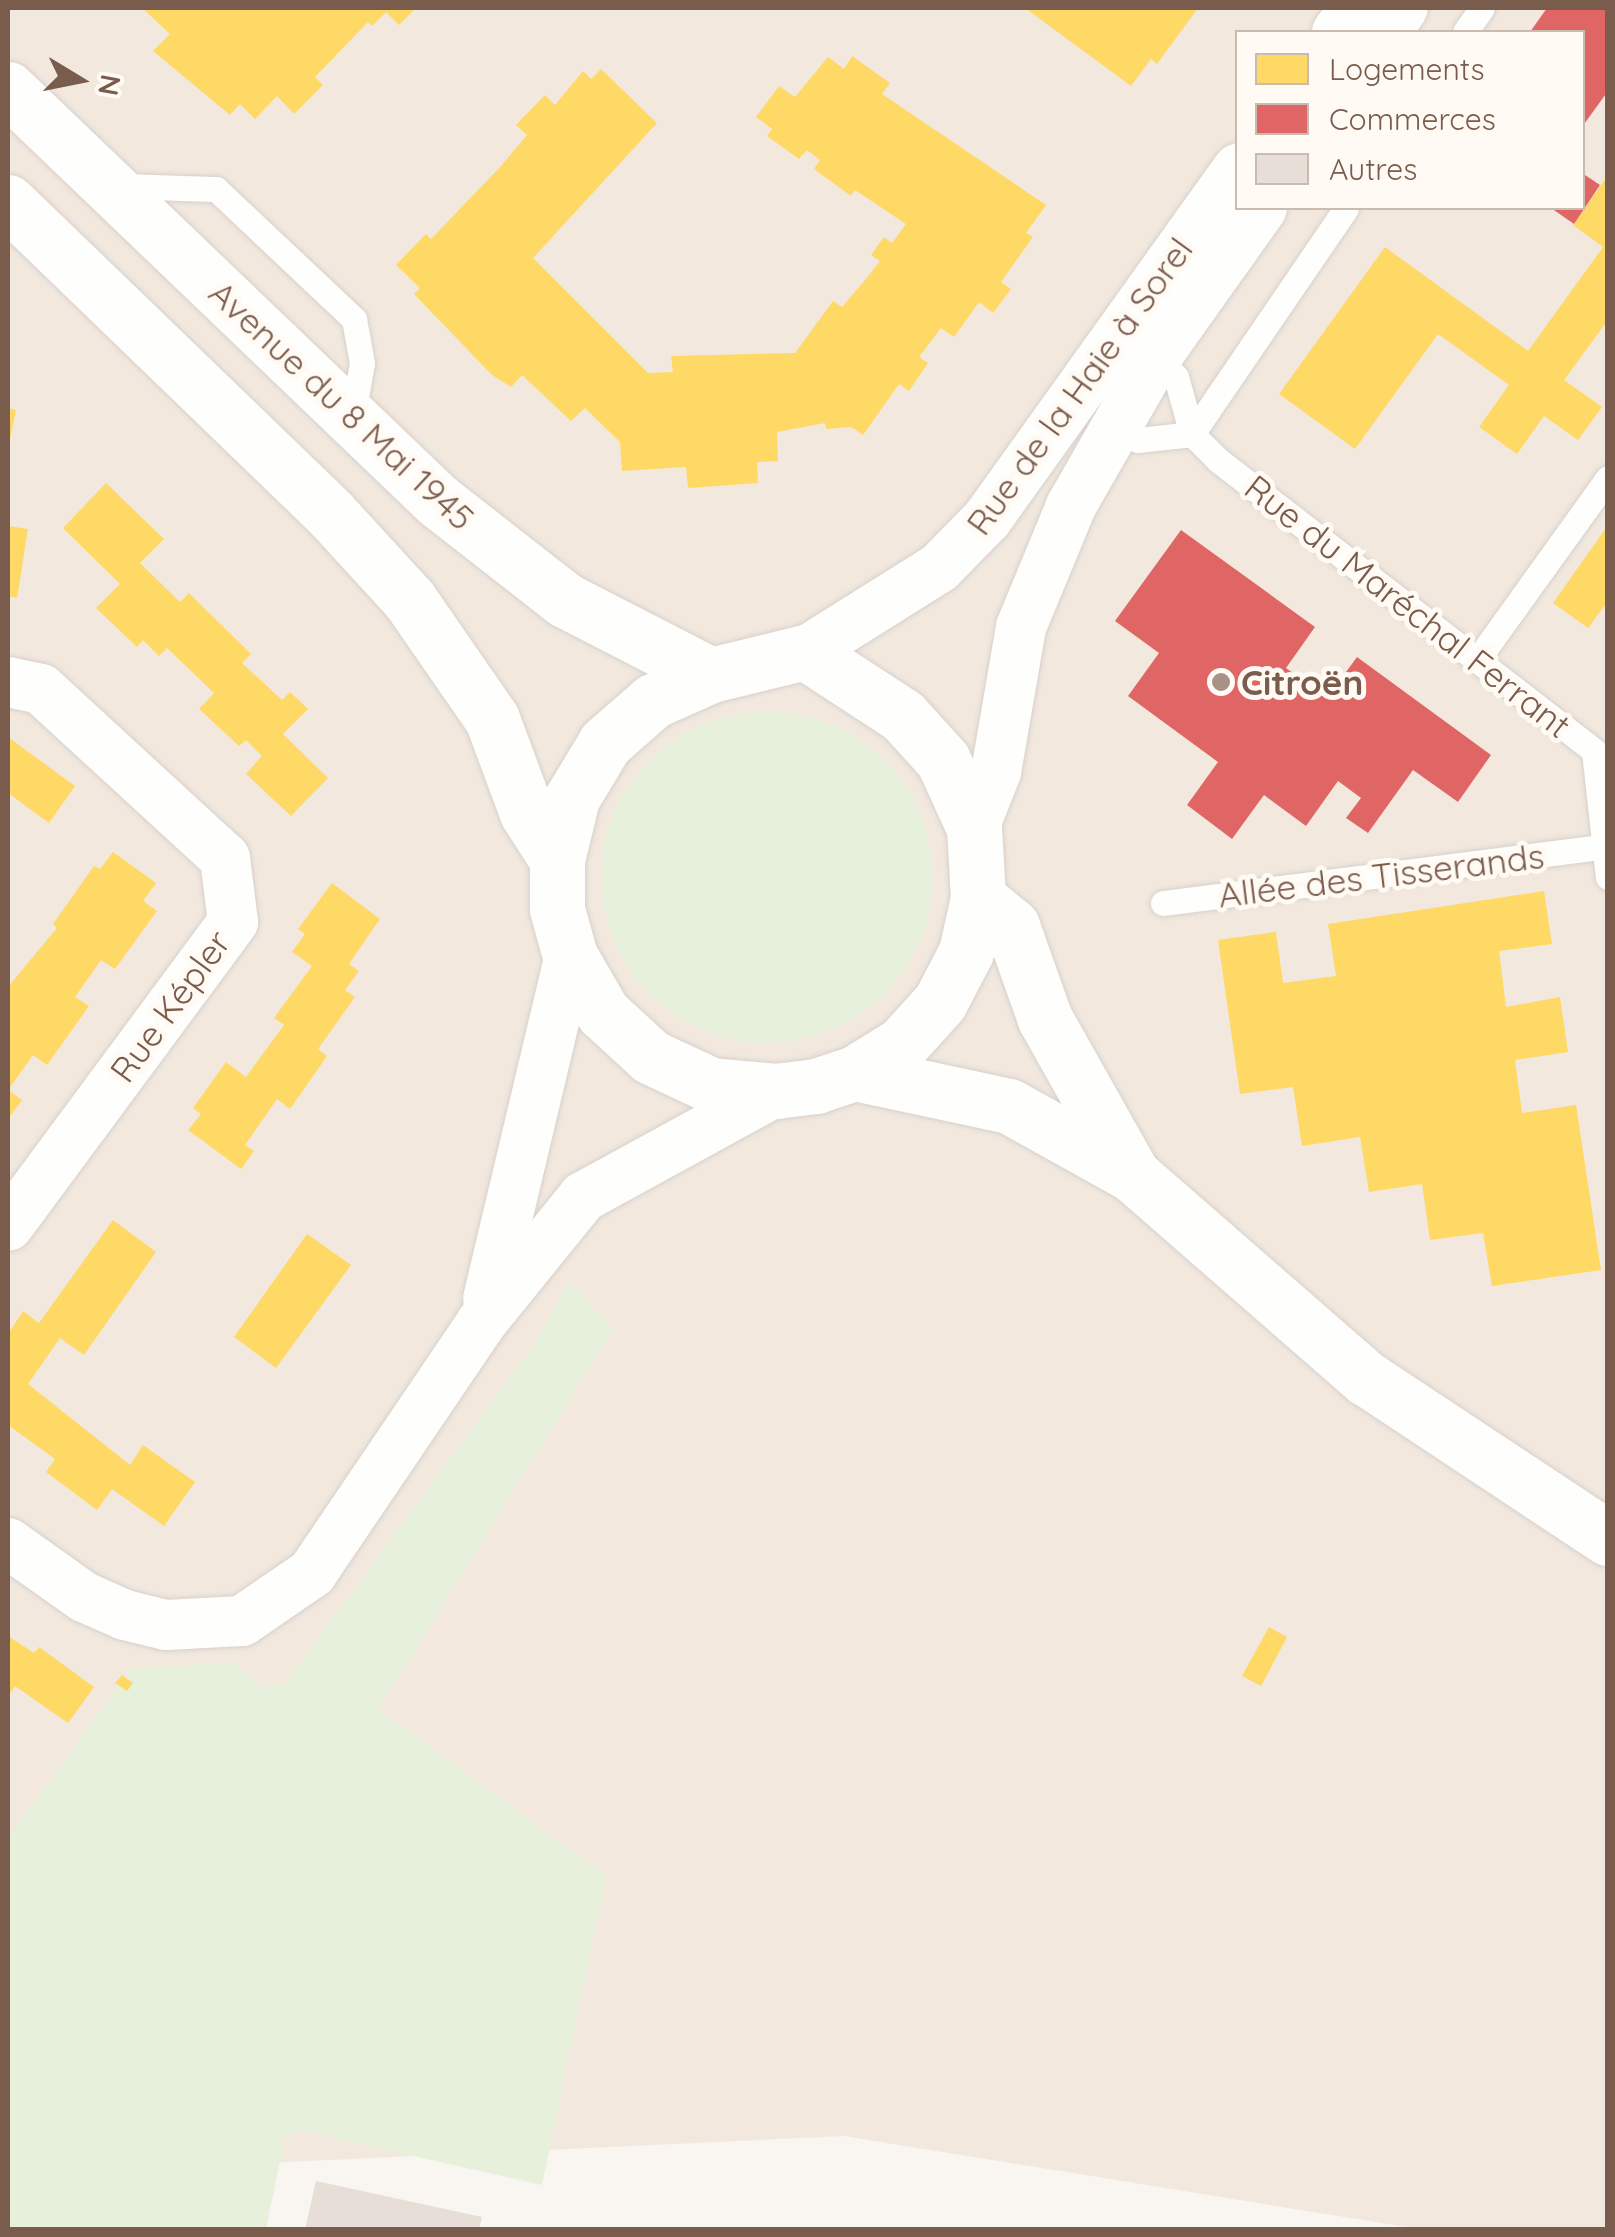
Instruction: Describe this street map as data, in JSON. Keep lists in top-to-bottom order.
{
  "streets": {
    "street": ["Rue de la Haie à Sorel", "Avenue du 8 Mai 1945", "Rue Képler"],
    "lane": ["Rue du Maréchal Ferrant", "Allée des Tisserands"]
  },
  "crossings": [
    ["Rue du Maréchal Ferrant", "Allée des Tisserands"]
  ],
  "places": ["Citroën"],
  "legend": ["Logements", "Commerces", "Autres"],
  "north": "right"
}
